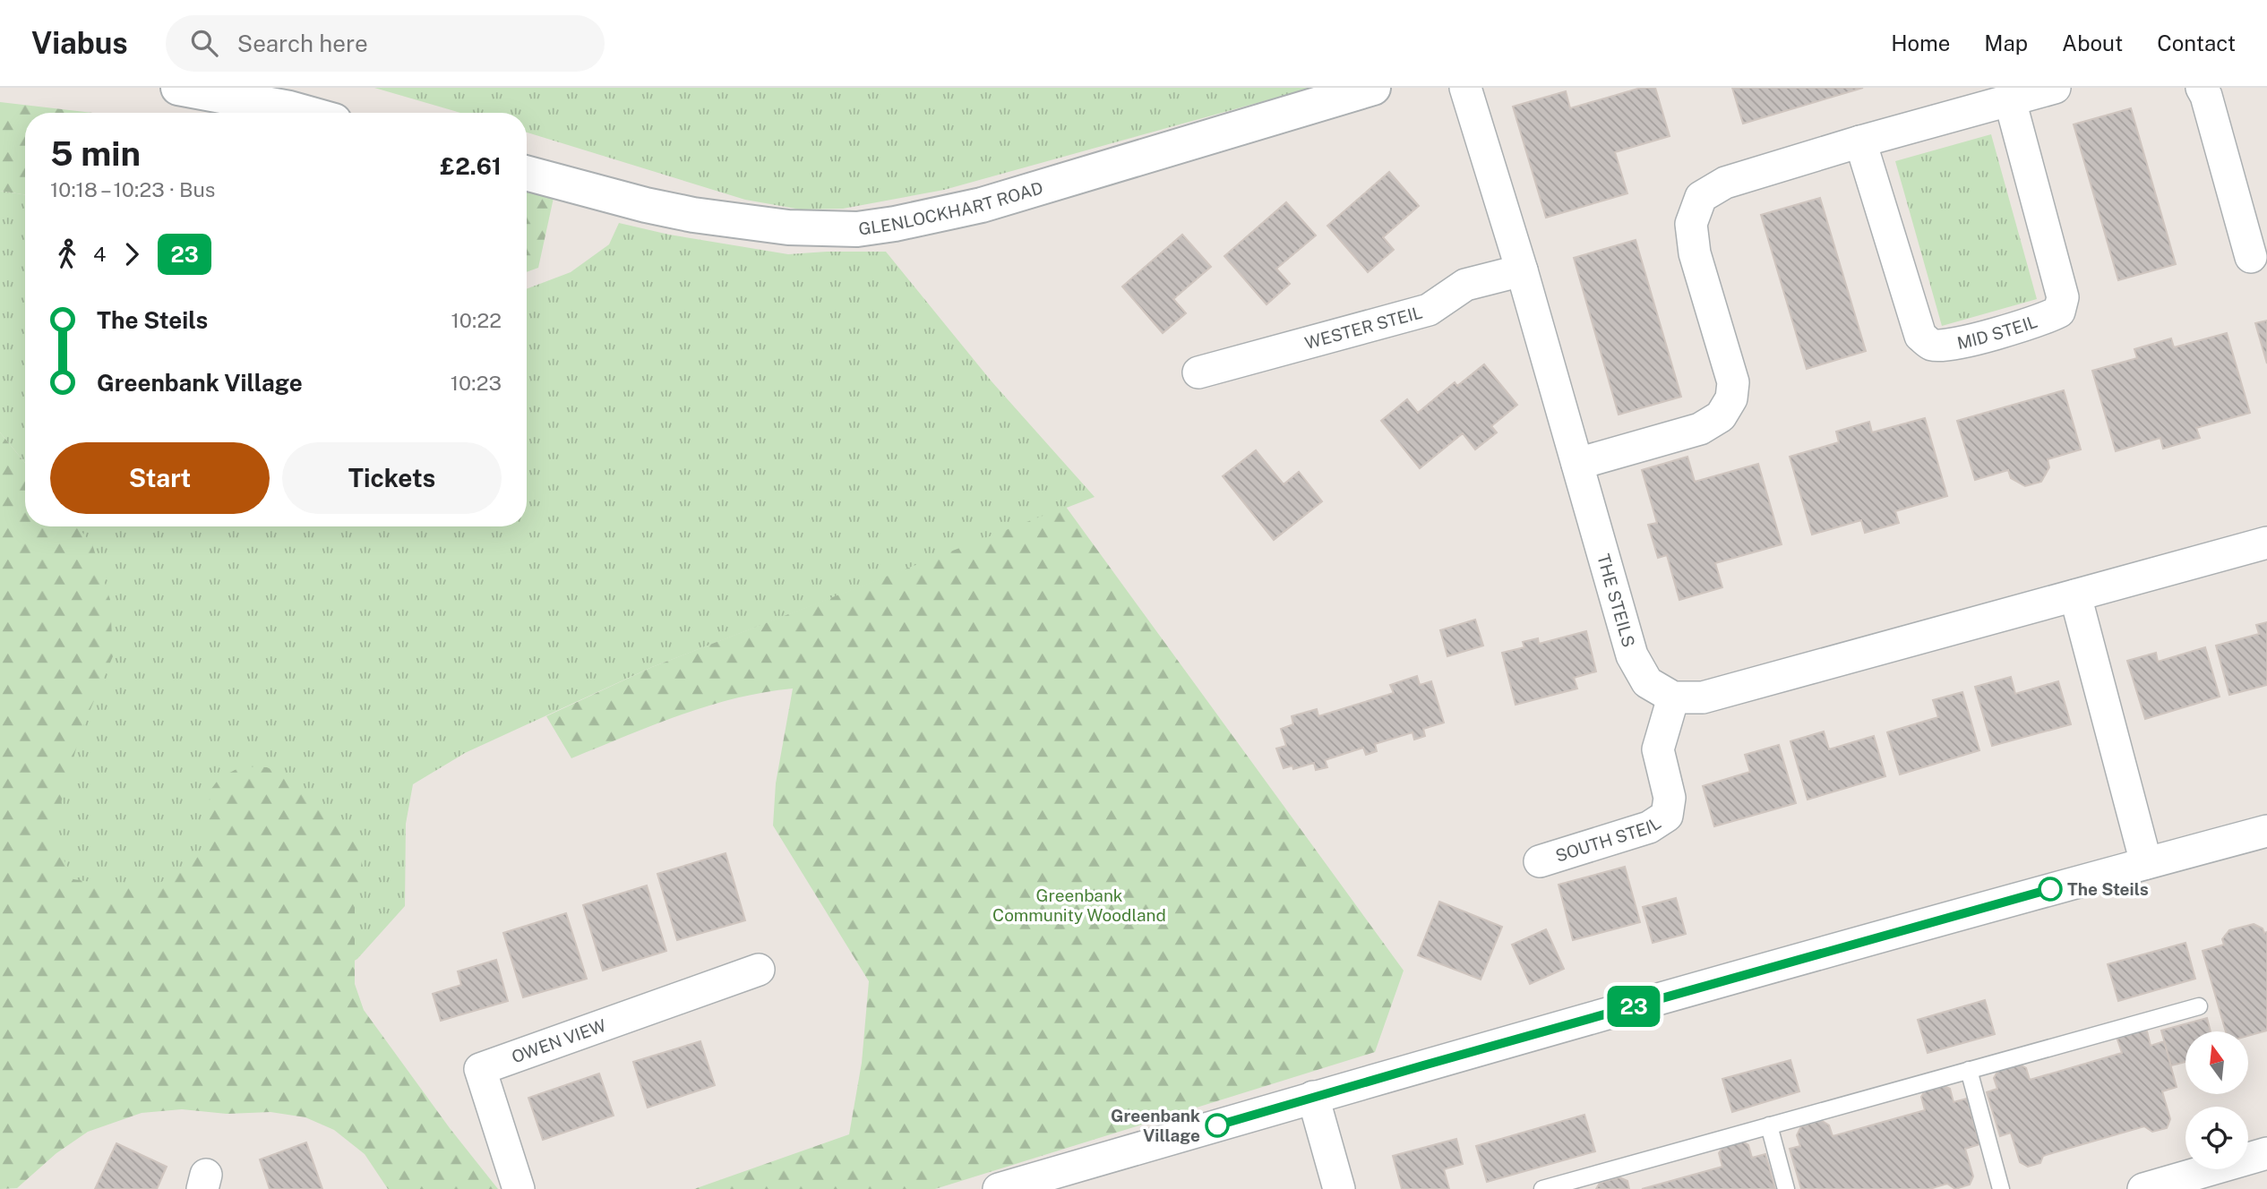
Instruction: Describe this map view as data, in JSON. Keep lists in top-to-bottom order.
{
  "streets": {
    "street": [
      "GLENLOCKHART ROAD",
      "WESTER STEIL",
      "MID STEIL",
      "THE STEILS",
      "SOUTH STEIL",
      "OWEN VIEW"
    ]
  },
  "crossings": [
    ["WESTER STEIL", "THE STEILS"],
    ["THE STEILS", "SOUTH STEIL"]
  ],
  "parks": ["Greenbank Community Woodland"],
  "places": ["The Steils", "Greenbank Village"],
  "lines": ["bus line 23"],
  "north": "top",
  "page": {
    "header": "Viabus",
    "search": "Search here",
    "nav": [
      "Home",
      "Map",
      "About",
      "Contact"
    ],
    "on_map": "23",
    "heading": ["5 min", "10:18 – 10:23 · Bus", "£2.61"],
    "legs": ["4", "23"],
    "list": [
      {
        "name": "The Steils",
        "value": "10:22"
      },
      {
        "name": "Greenbank Village",
        "value": "10:23"
      }
    ],
    "buttons": ["Start", "Tickets"]
  }
}
